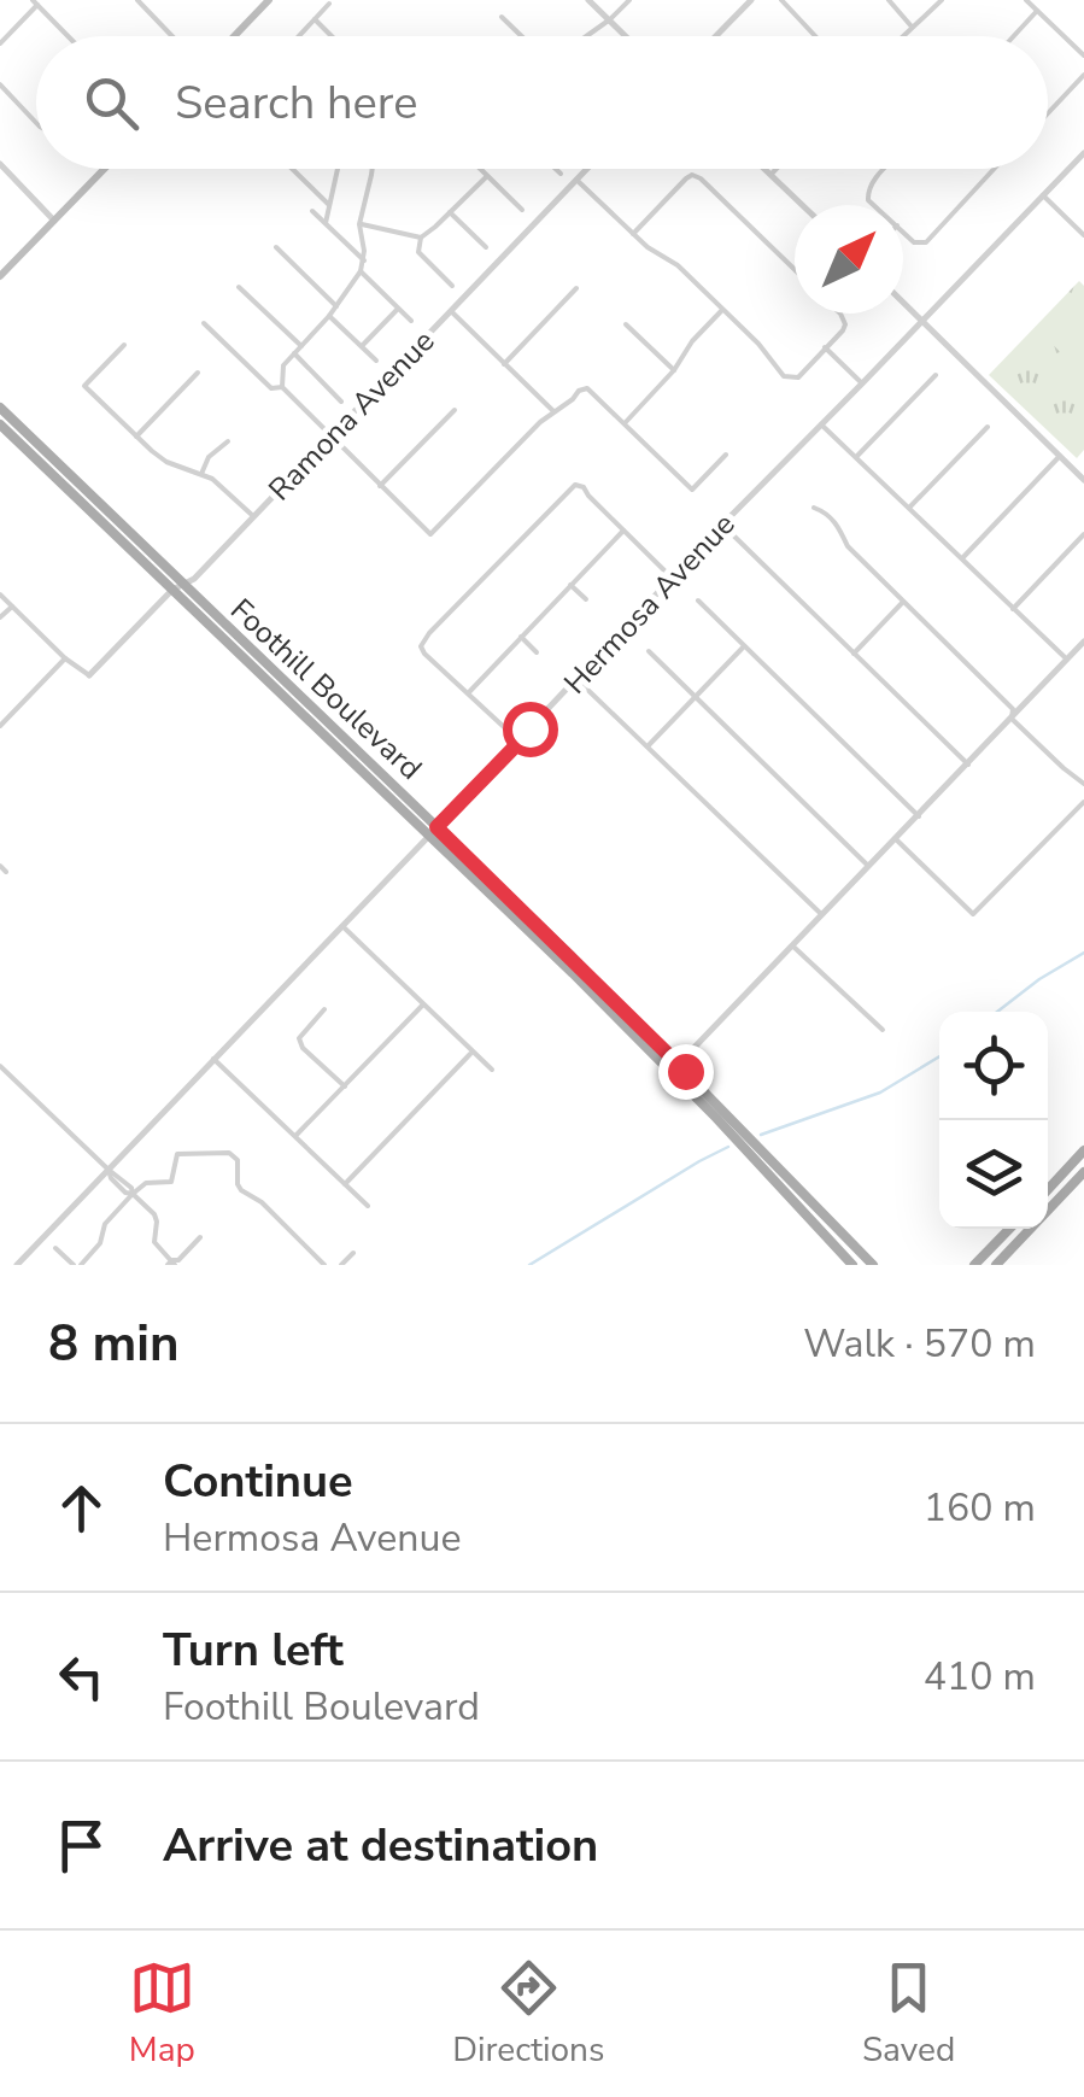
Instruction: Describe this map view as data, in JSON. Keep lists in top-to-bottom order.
{
  "streets": {
    "main road": ["Foothill Boulevard"],
    "street": ["Ramona Avenue", "Hermosa Avenue"]
  },
  "crossings": [
    ["Ramona Avenue", "Foothill Boulevard"],
    ["Hermosa Avenue", "Foothill Boulevard"]
  ],
  "north": "top right",
  "page": {
    "search": "Search here",
    "heading": ["8 min", "Walk · 570 m"],
    "list": [
      ["Continue", "Hermosa Avenue", "160 m"],
      ["Turn left", "Foothill Boulevard", "410 m"],
      "Arrive at destination"
    ],
    "nav": ["Map", "Directions", "Saved"]
  }
}
